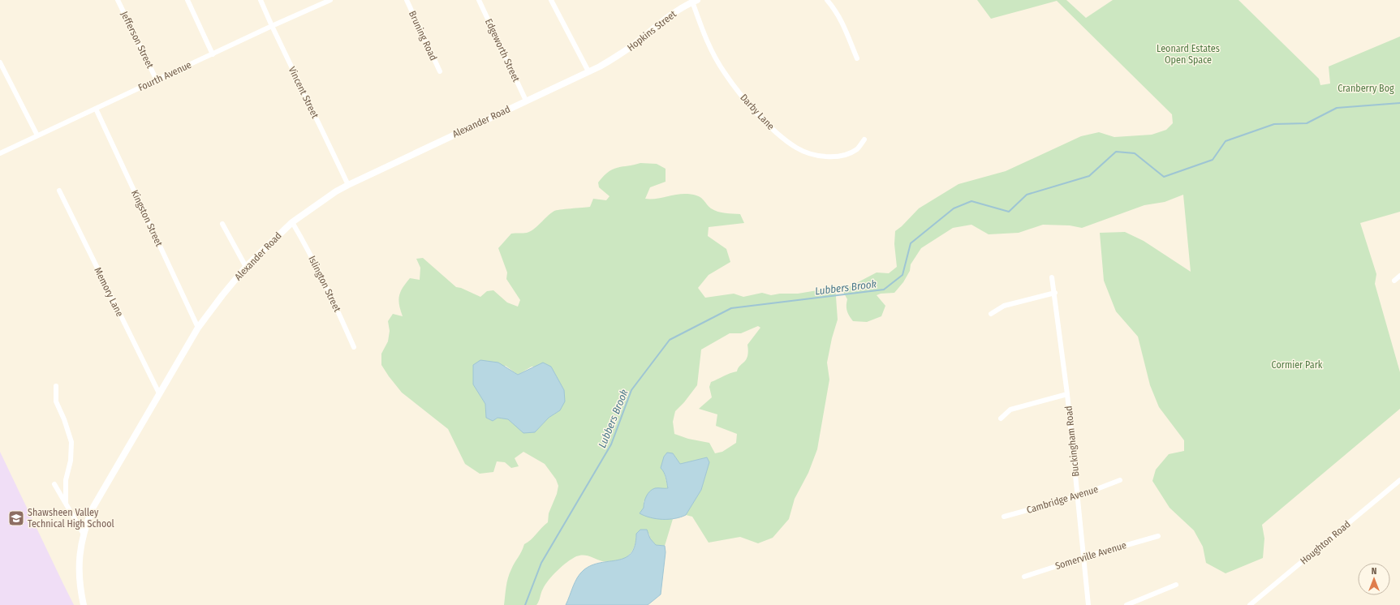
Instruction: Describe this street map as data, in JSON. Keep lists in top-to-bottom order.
{
  "streets": {
    "street": [
      "Hopkins Street",
      "Bruning Road",
      "Jefferson Street",
      "Edgeworth Street",
      "Fourth Avenue",
      "Vincent Street",
      "Darby Lane",
      "Alexander Road",
      "Kingston Street",
      "Islington Street",
      "Memory Lane",
      "Buckingham Road",
      "Cambridge Avenue",
      "Houghton Road",
      "Somerville Avenue"
    ]
  },
  "crossings": [
    ["Hopkins Street", "Darby Lane"],
    ["Hopkins Street", "Alexander Road"],
    ["Jefferson Street", "Fourth Avenue"],
    ["Edgeworth Street", "Alexander Road"],
    ["Fourth Avenue", "Vincent Street"],
    ["Fourth Avenue", "Kingston Street"],
    ["Vincent Street", "Alexander Road"],
    ["Alexander Road", "Kingston Street"],
    ["Alexander Road", "Islington Street"],
    ["Alexander Road", "Memory Lane"],
    ["Buckingham Road", "Cambridge Avenue"],
    ["Buckingham Road", "Somerville Avenue"]
  ],
  "water": ["Lubbers Brook"],
  "parks": ["Leonard Estates Open Space", "Cranberry Bog", "Cormier Park"],
  "places": {
    "school or university": ["Shawsheen Valley Technical High School"]
  },
  "north": "top"
}
